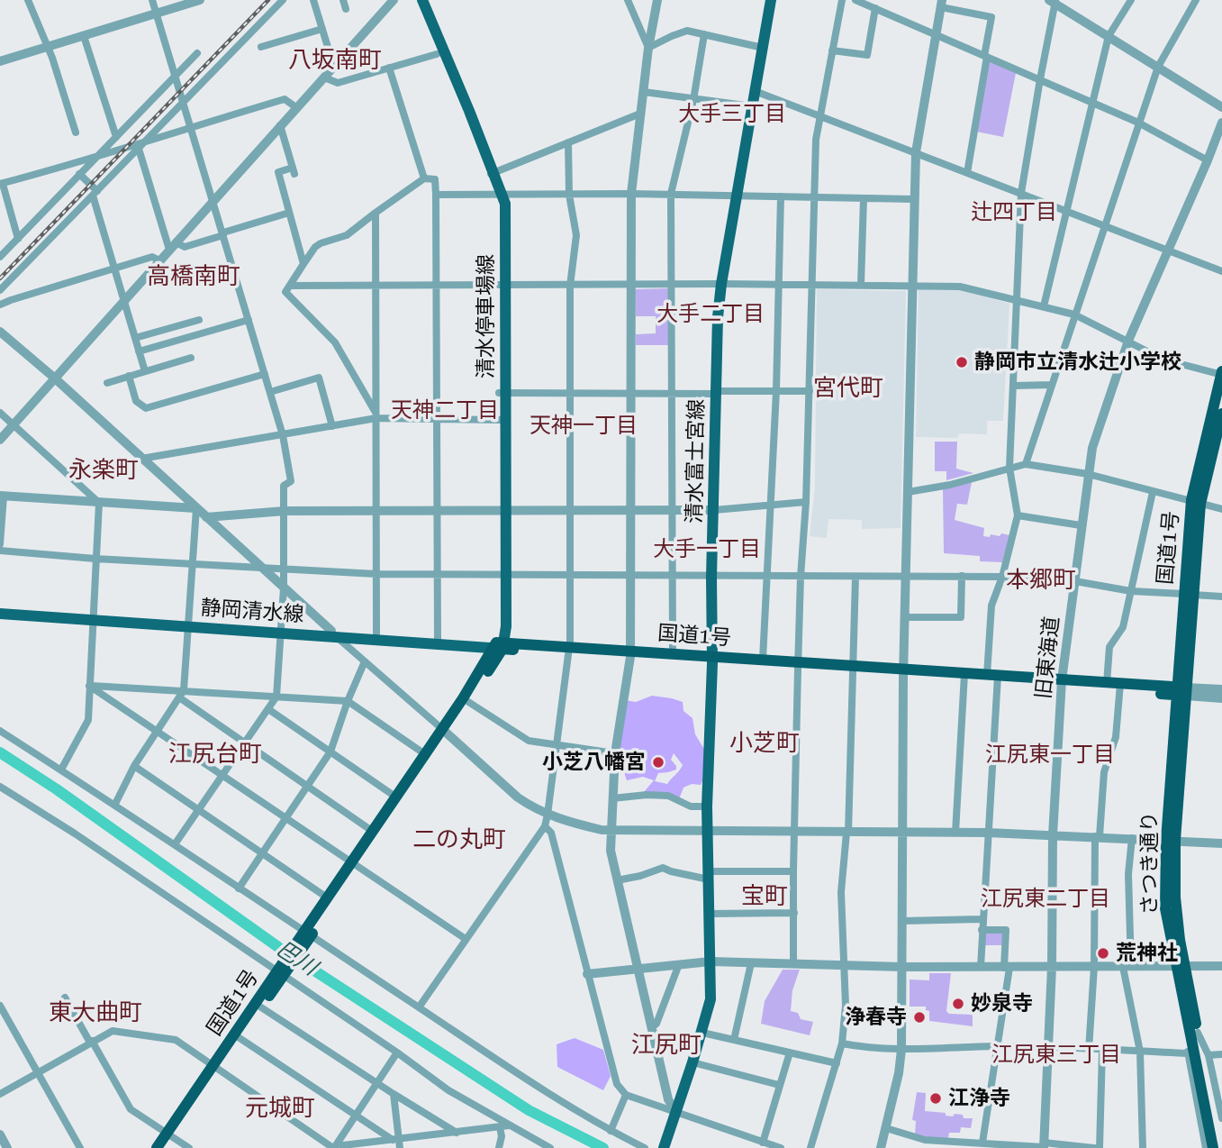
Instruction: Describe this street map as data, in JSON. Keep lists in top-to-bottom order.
{
  "streets": {
    "highway": ["国道1号", "さつき通り"],
    "main road": ["清水停車場線", "清水富士宮線", "静岡清水線"],
    "street": ["旧東海道"]
  },
  "crossings": [
    ["清水停車場線", "国道1号"],
    ["清水停車場線", "静岡清水線"],
    ["清水富士宮線", "国道1号"],
    ["国道1号", "静岡清水線"],
    ["国道1号", "旧東海道"],
    ["国道1号", "さつき通り"]
  ],
  "districts": [
    "八坂南町",
    "大手三丁目",
    "辻四丁目",
    "高橋南町",
    "大手二丁目",
    "宮代町",
    "天神二丁目",
    "天神一丁目",
    "永楽町",
    "大手一丁目",
    "本郷町",
    "小芝町",
    "江尻台町",
    "江尻東一丁目",
    "二の丸町",
    "宝町",
    "江尻東二丁目",
    "東大曲町",
    "江尻町",
    "江尻東三丁目",
    "元城町"
  ],
  "water": ["巴川"],
  "places": [
    "静岡市立清水辻小学校",
    "小芝八幡宮",
    "荒神社",
    "妙泉寺",
    "浄春寺",
    "江浄寺"
  ]
}
